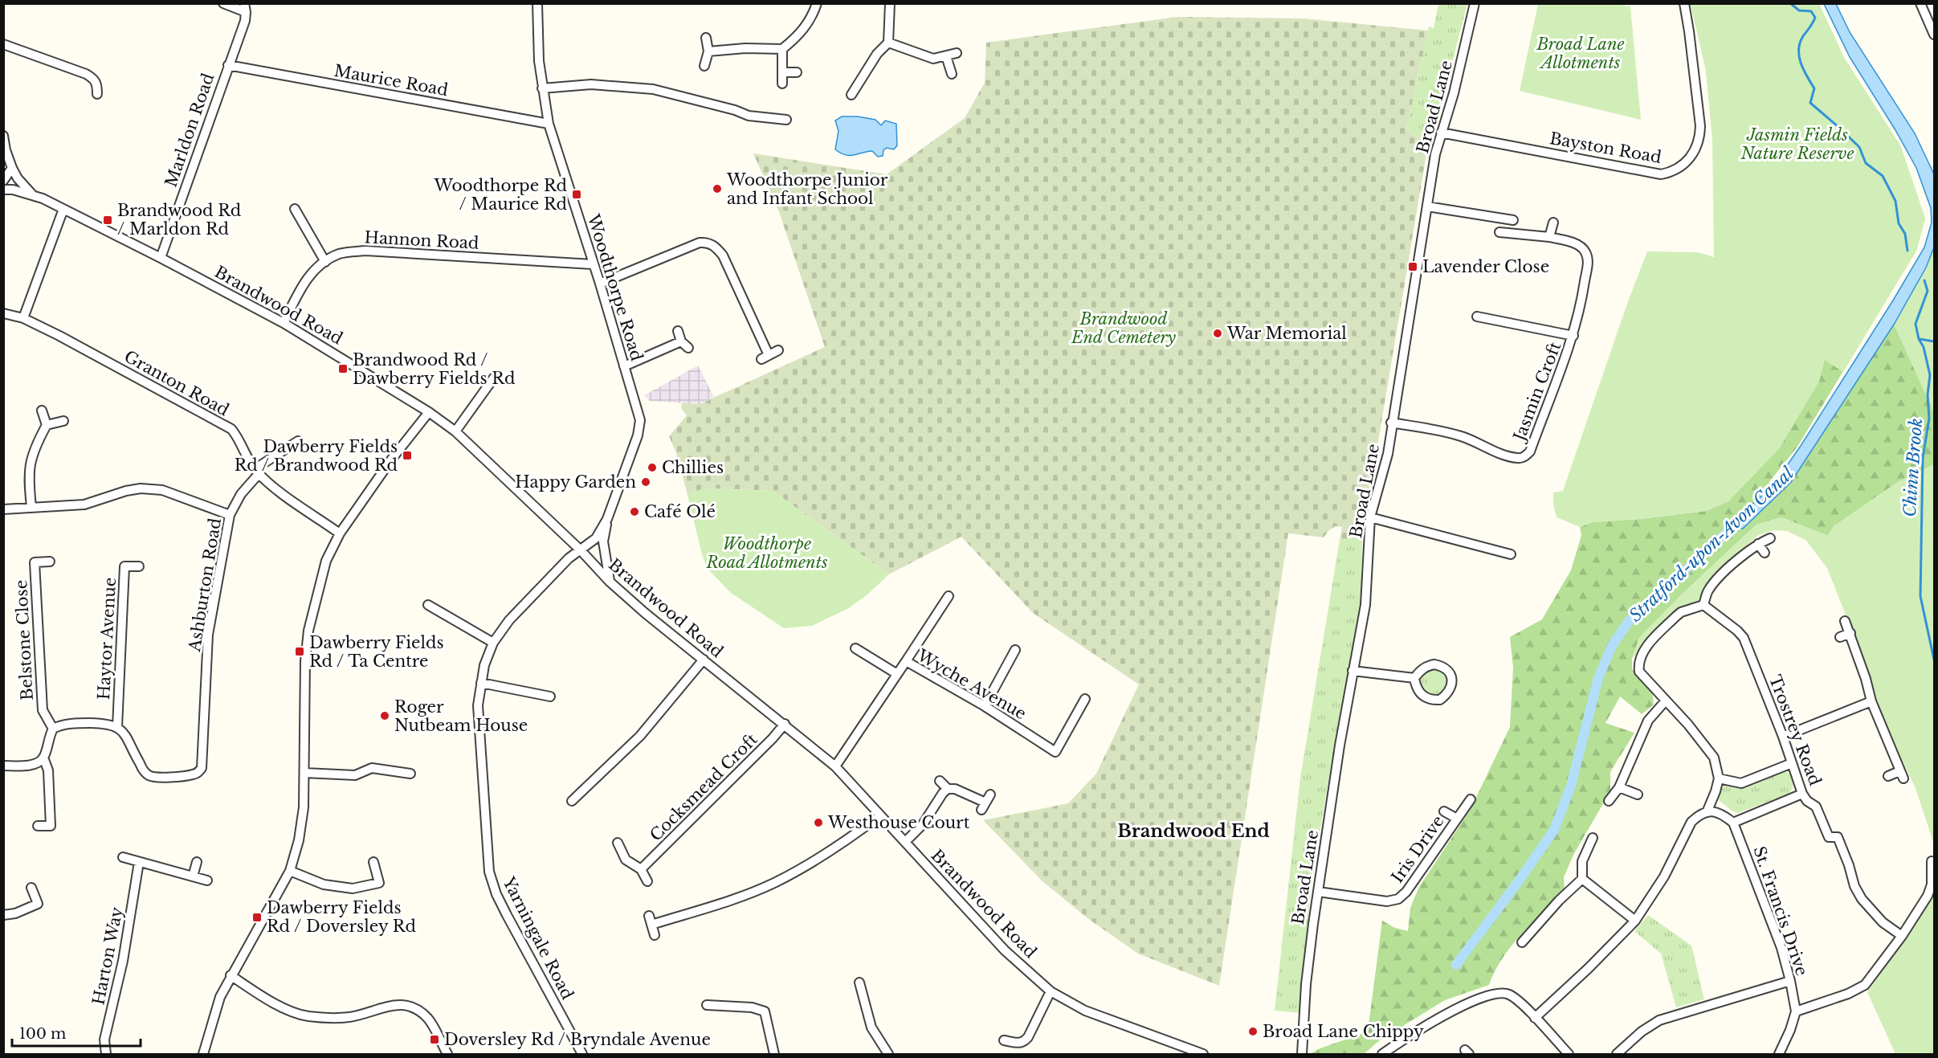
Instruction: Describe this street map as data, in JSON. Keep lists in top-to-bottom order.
{
  "streets": {
    "street": [
      "Maurice Road",
      "Broad Lane",
      "Marldon Road",
      "Bayston Road",
      "Hannon Road",
      "Woodthorpe Road",
      "Brandwood Road",
      "Granton Road",
      "Jasmin Croft",
      "Ashburton Road",
      "Haytor Avenue",
      "Belstone Close",
      "Wyche Avenue",
      "Trostrey Road",
      "Cocksmead Croft",
      "Iris Drive",
      "St. Francis Drive",
      "Yarningale Road",
      "Harton Way"
    ]
  },
  "crossings": [
    ["Maurice Road", "Marldon Road"],
    ["Maurice Road", "Woodthorpe Road"],
    ["Broad Lane", "Bayston Road"],
    ["Broad Lane", "Jasmin Croft"],
    ["Broad Lane", "Iris Drive"],
    ["Marldon Road", "Brandwood Road"],
    ["Hannon Road", "Woodthorpe Road"],
    ["Hannon Road", "Brandwood Road"],
    ["Woodthorpe Road", "Brandwood Road"],
    ["Woodthorpe Road", "Yarningale Road"],
    ["Brandwood Road", "Wyche Avenue"],
    ["Brandwood Road", "Cocksmead Croft"],
    ["Brandwood Road", "Yarningale Road"],
    ["Granton Road", "Ashburton Road"],
    ["Ashburton Road", "Haytor Avenue"]
  ],
  "districts": ["Brandwood End"],
  "water": ["Chinn Brook", "Stratford-upon-Avon Canal"],
  "parks": [
    "Broad Lane Allotments",
    "Jasmin Fields Nature Reserve",
    "Brandwood End Cemetery",
    "Woodthorpe Road Allotments"
  ],
  "places": {
    "other": [
      "Woodthorpe Junior and Infant School",
      "War Memorial",
      "Chillies",
      "Happy Garden",
      "Café Olé",
      "Roger Nutbeam House",
      "Westhouse Court",
      "Broad Lane Chippy"
    ],
    "transit": [
      "Woodthorpe Rd / Maurice Rd",
      "Brandwood Rd / Marldon Rd",
      "Lavender Close",
      "Brandwood Rd / Dawberry Fields Rd",
      "Dawberry Fields Rd / Brandwood Rd",
      "Dawberry Fields Rd / Ta Centre",
      "Dawberry Fields Rd / Doversley Rd",
      "Doversley Rd / Bryndale Avenue"
    ]
  },
  "scale_bar": "100 m"
}
